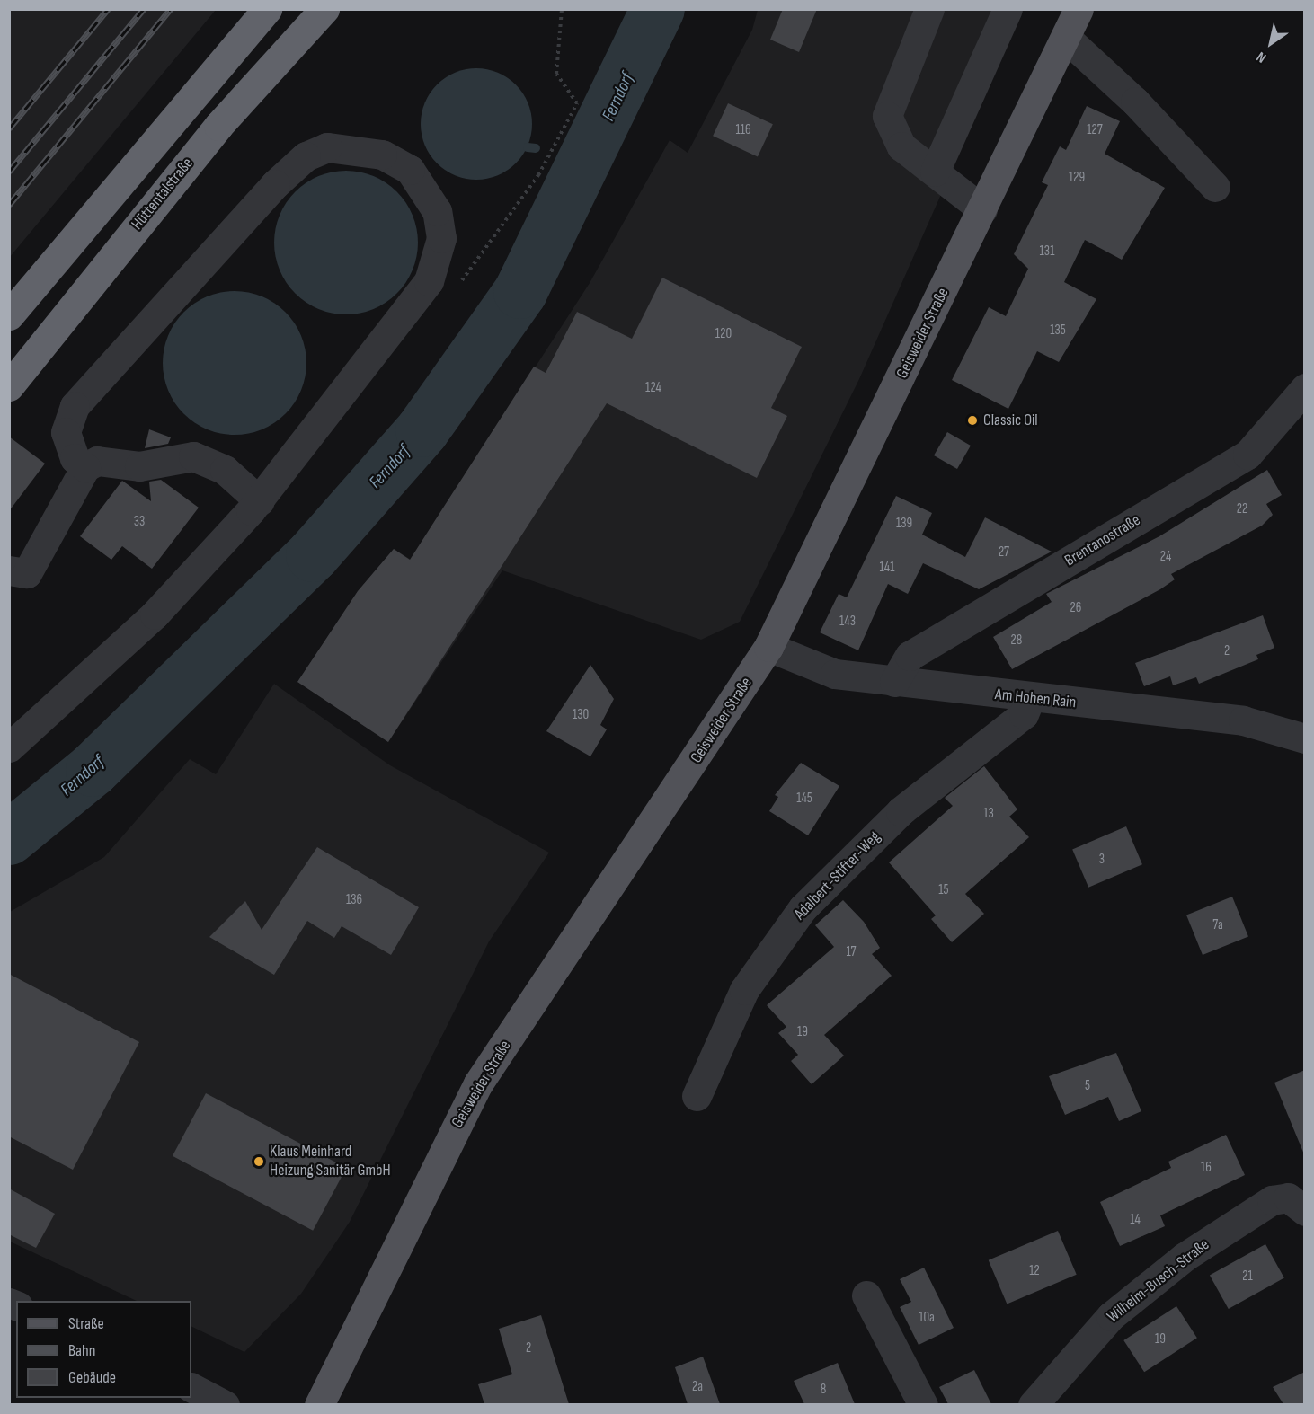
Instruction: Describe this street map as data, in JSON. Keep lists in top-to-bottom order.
{
  "streets": {
    "highway": ["Hüttentalstraße"],
    "main road": ["Geisweider Straße"],
    "street": [
      "Brentanostraße",
      "Am Hohen Rain",
      "Adalbert-Stifter-Weg",
      "Wilhelm-Busch-Straße"
    ]
  },
  "crossings": [
    ["Geisweider Straße", "Am Hohen Rain"],
    ["Brentanostraße", "Am Hohen Rain"],
    ["Am Hohen Rain", "Adalbert-Stifter-Weg"]
  ],
  "water": ["Ferndorf"],
  "places": ["Classic Oil", "Klaus Meinhard Heizung Sanitär GmbH"],
  "house_numbers": [
    "116",
    "127",
    "129",
    "131",
    "135",
    "120",
    "124",
    "22",
    "33",
    "139",
    "27",
    "24",
    "141",
    "26",
    "143",
    "28",
    "2",
    "130",
    "145",
    "13",
    "3",
    "15",
    "136",
    "7a",
    "17",
    "19",
    "5",
    "16",
    "14",
    "12",
    "21",
    "10a",
    "19",
    "2",
    "2a",
    "8"
  ],
  "legend": ["Straße", "Bahn", "Gebäude"],
  "north": "bottom left"
}
